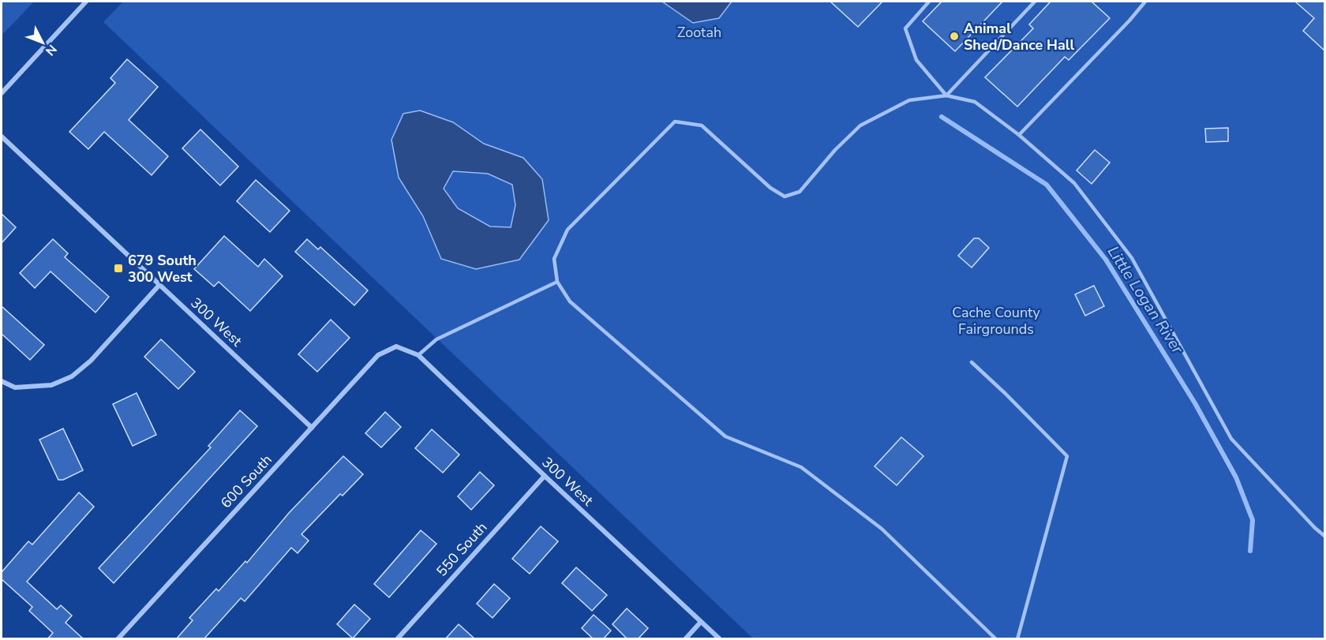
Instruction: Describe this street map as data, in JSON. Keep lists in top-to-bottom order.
{
  "streets": {
    "street": ["300 West", "600 South", "550 South"]
  },
  "crossings": [
    ["300 West", "600 South"],
    ["300 West", "550 South"]
  ],
  "water": ["Little Logan River"],
  "parks": ["Zootah", "Cache County Fairgrounds"],
  "places": {
    "other": ["Animal Shed/Dance Hall"],
    "transit": ["679 South 300 West"]
  },
  "north": "bottom right"
}
